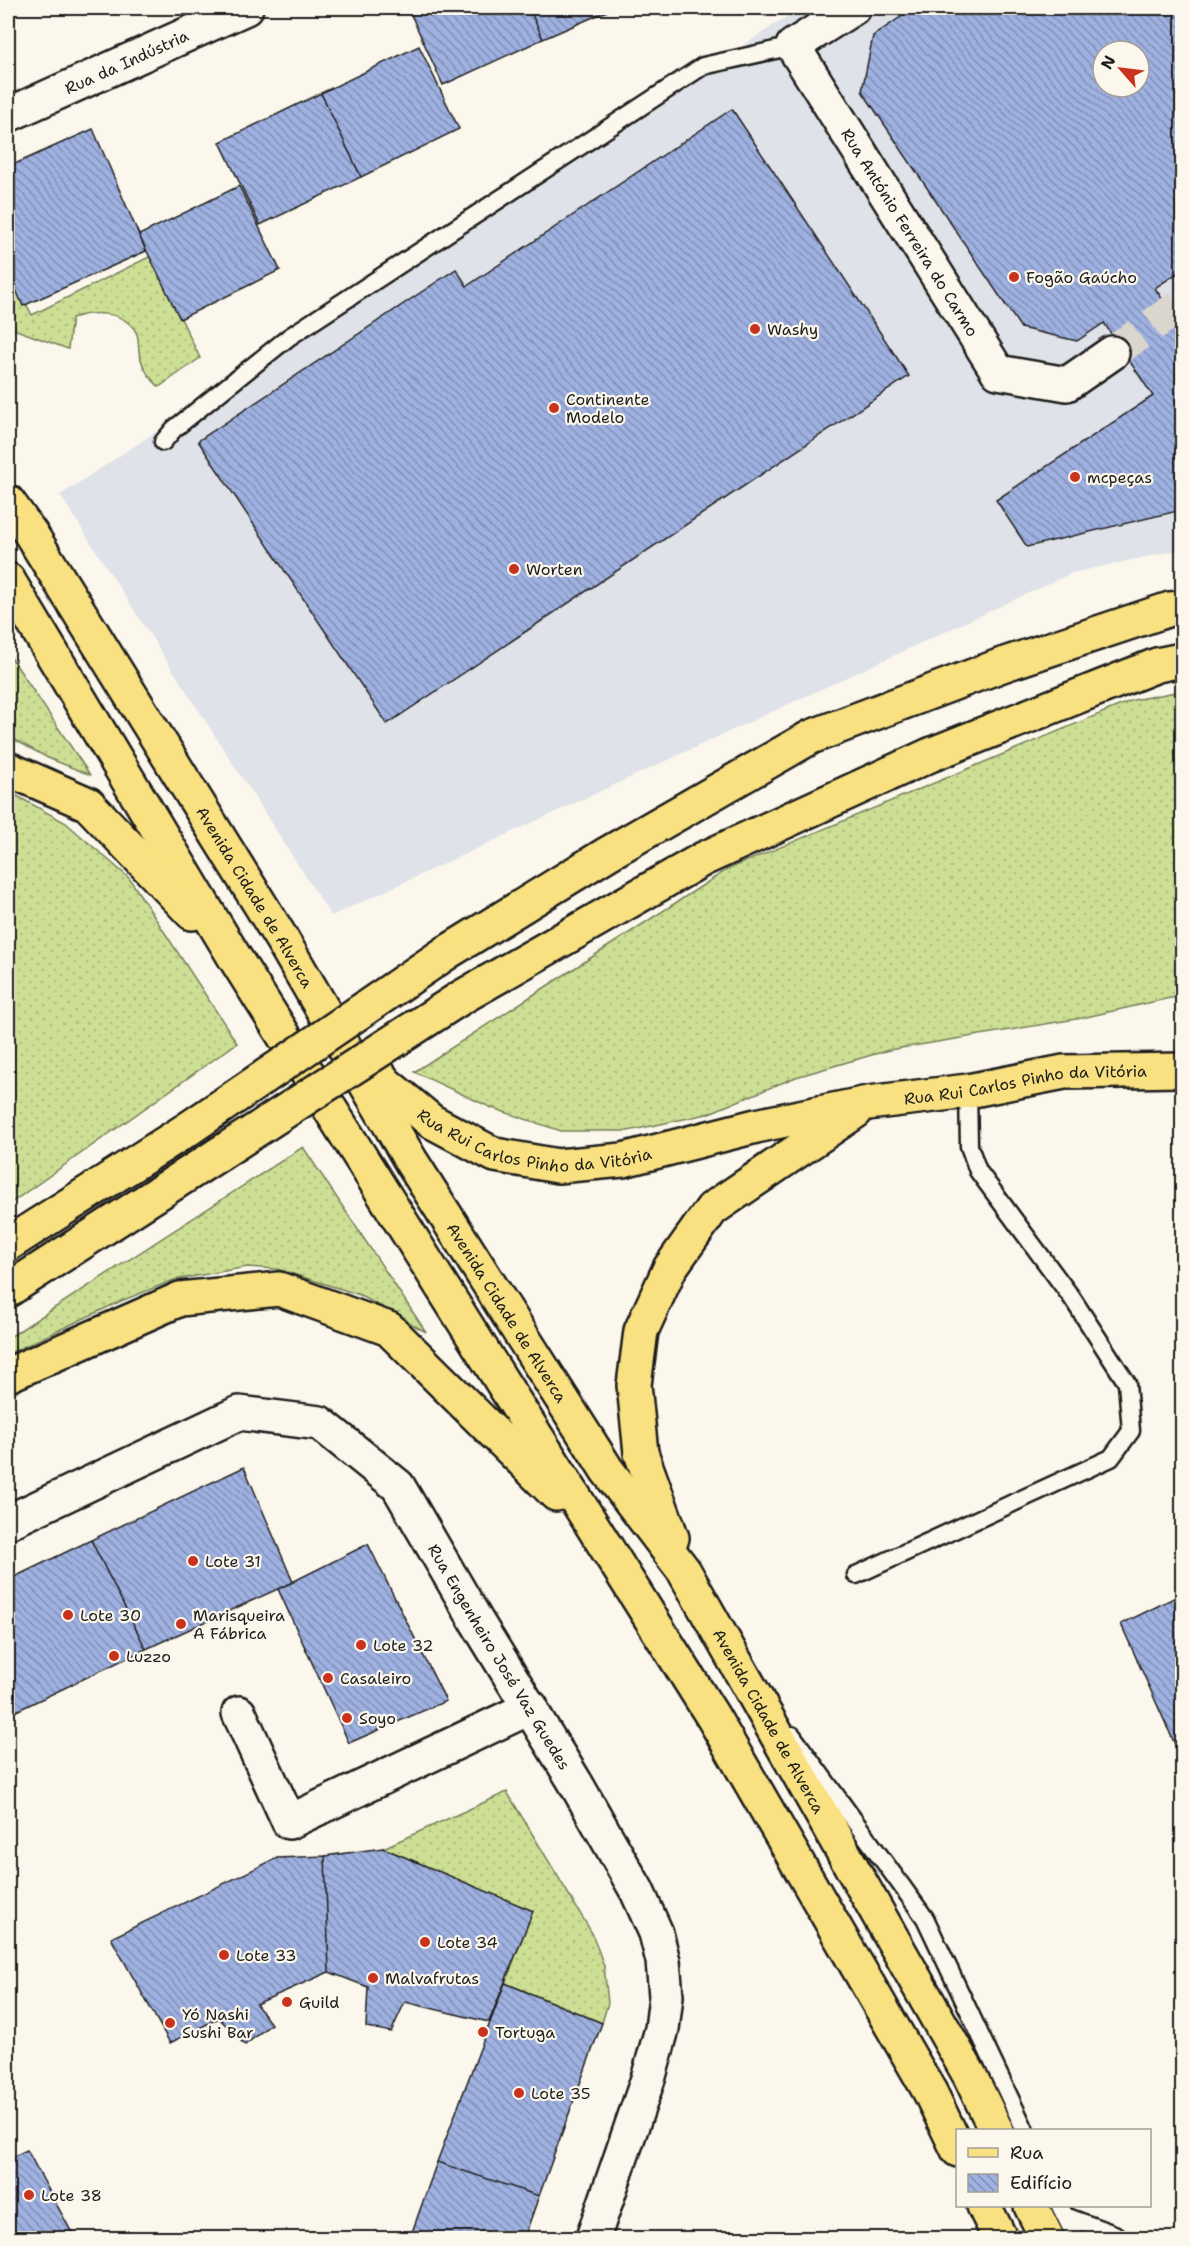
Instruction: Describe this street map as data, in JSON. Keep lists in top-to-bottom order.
{
  "streets": {
    "main road": ["Avenida Cidade de Alverca", "Rua Rui Carlos Pinho da Vitória"],
    "street": ["Rua da Indústria", "Rua António Ferreira do Carmo", "Rua Engenheiro José Vaz Guedes"]
  },
  "crossings": [
    ["Avenida Cidade de Alverca", "Rua Rui Carlos Pinho da Vitória"]
  ],
  "places": [
    "Fogão Gaúcho",
    "Washy",
    "Continente Modelo",
    "mcpeças",
    "Worten",
    "Lote 31",
    "Lote 30",
    "Marisqueira A Fábrica",
    "Lote 32",
    "Luzzo",
    "Casaleiro",
    "Soyo",
    "Lote 34",
    "Lote 33",
    "Malvafrutas",
    "Guild",
    "Yó Nashi Sushi Bar",
    "Tortuga",
    "Lote 35",
    "Lote 38"
  ],
  "legend": ["Rua", "Edifício"],
  "north": "top left"
}
